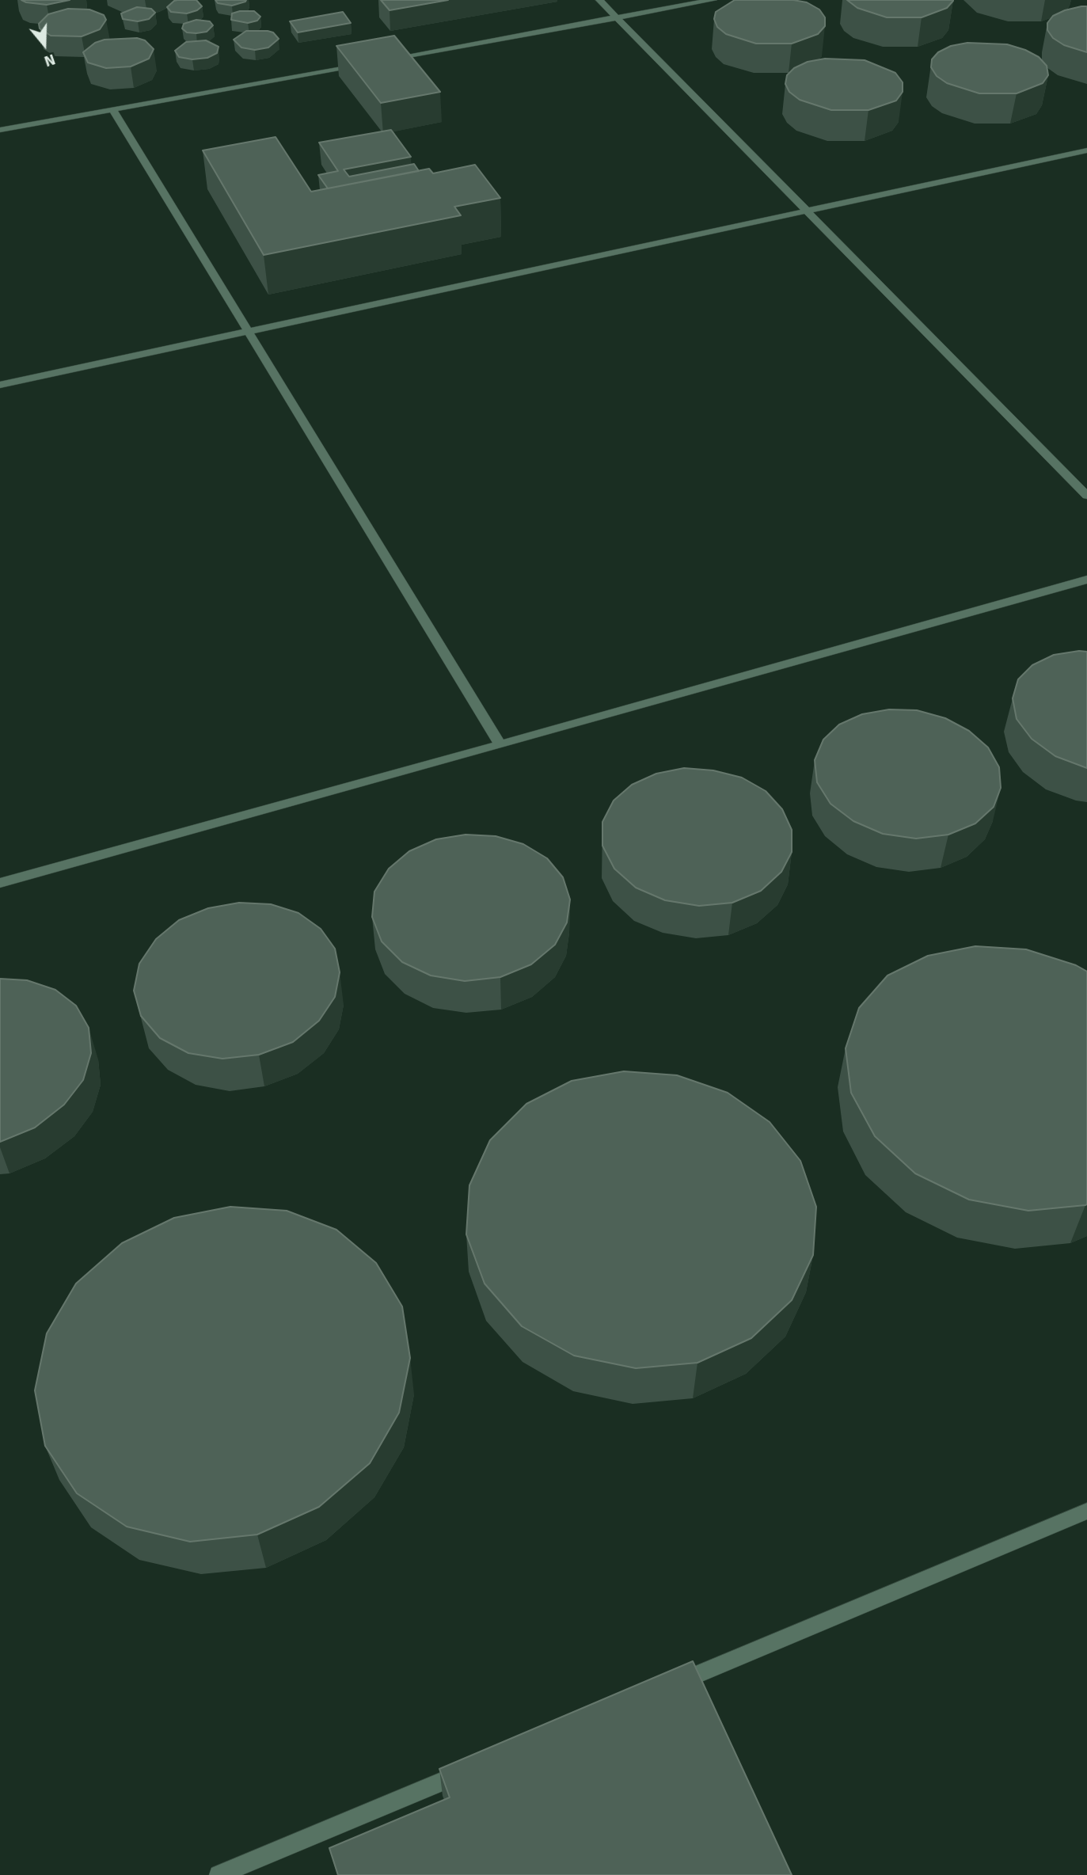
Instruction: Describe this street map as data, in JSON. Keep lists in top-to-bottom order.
{
  "north": "bottom"
}
